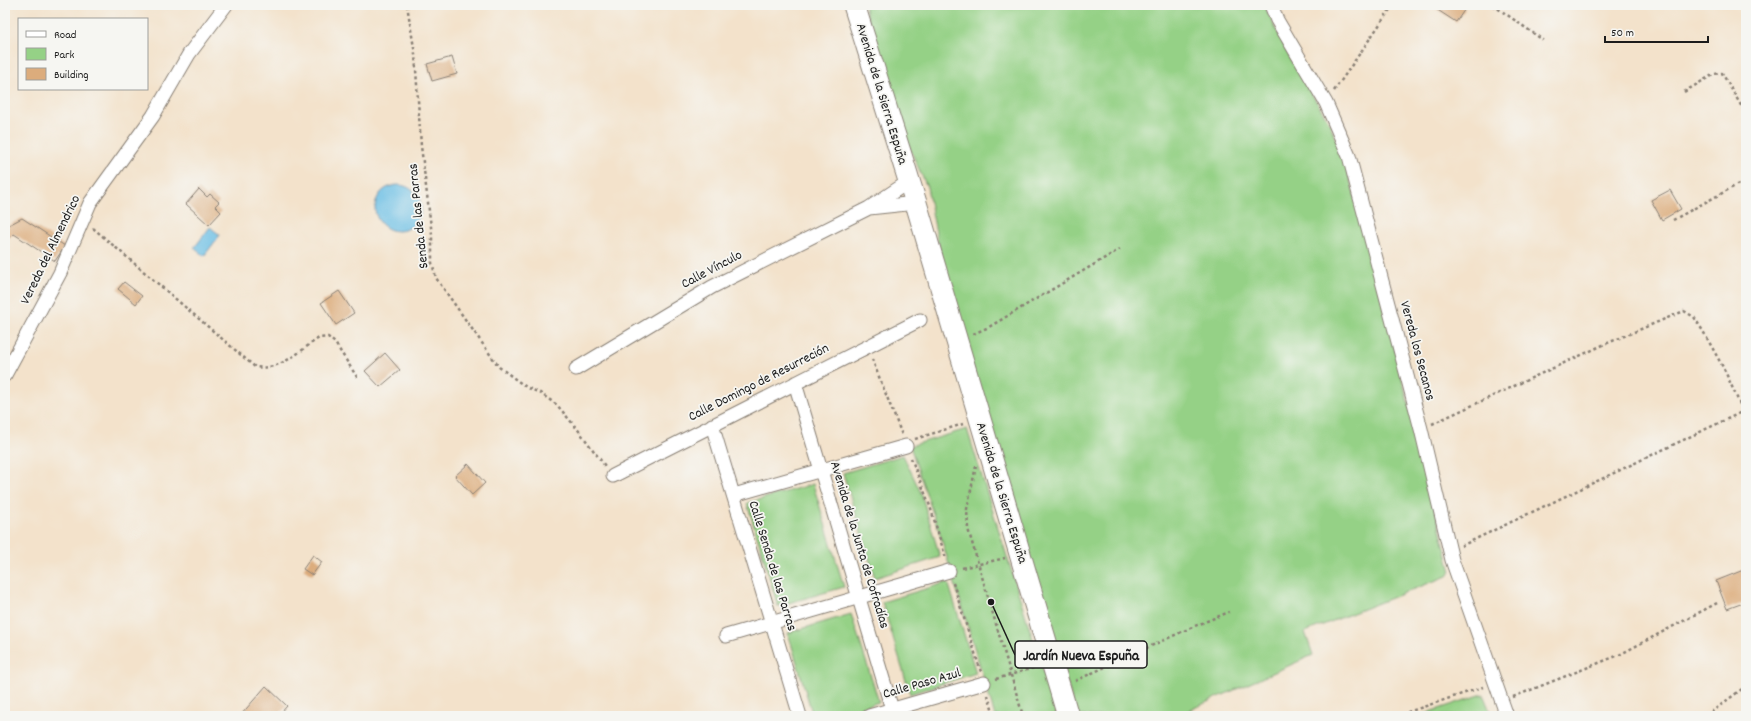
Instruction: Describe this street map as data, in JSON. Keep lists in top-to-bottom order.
{
  "streets": {
    "main road": ["Avenida de la Sierra Espuña"],
    "street": [
      "Vereda del Almendrico",
      "Calle Vínculo",
      "Vereda los Secanos",
      "Calle Domingo de Resurreción",
      "Avenida de la Junta de Cofradías",
      "Calle Senda de las Parras",
      "Calle Paso Azul"
    ],
    "path": ["Senda de las Parras"]
  },
  "crossings": [
    ["Avenida de la Sierra Espuña", "Calle Vínculo"],
    ["Senda de las Parras", "Calle Domingo de Resurreción"],
    ["Calle Domingo de Resurreción", "Avenida de la Junta de Cofradías"],
    ["Calle Domingo de Resurreción", "Calle Senda de las Parras"],
    ["Avenida de la Junta de Cofradías", "Calle Paso Azul"]
  ],
  "places": ["Jardín Nueva Espuña"],
  "legend": ["Road", "Park", "Building"],
  "scale_bar": "50 m"
}
